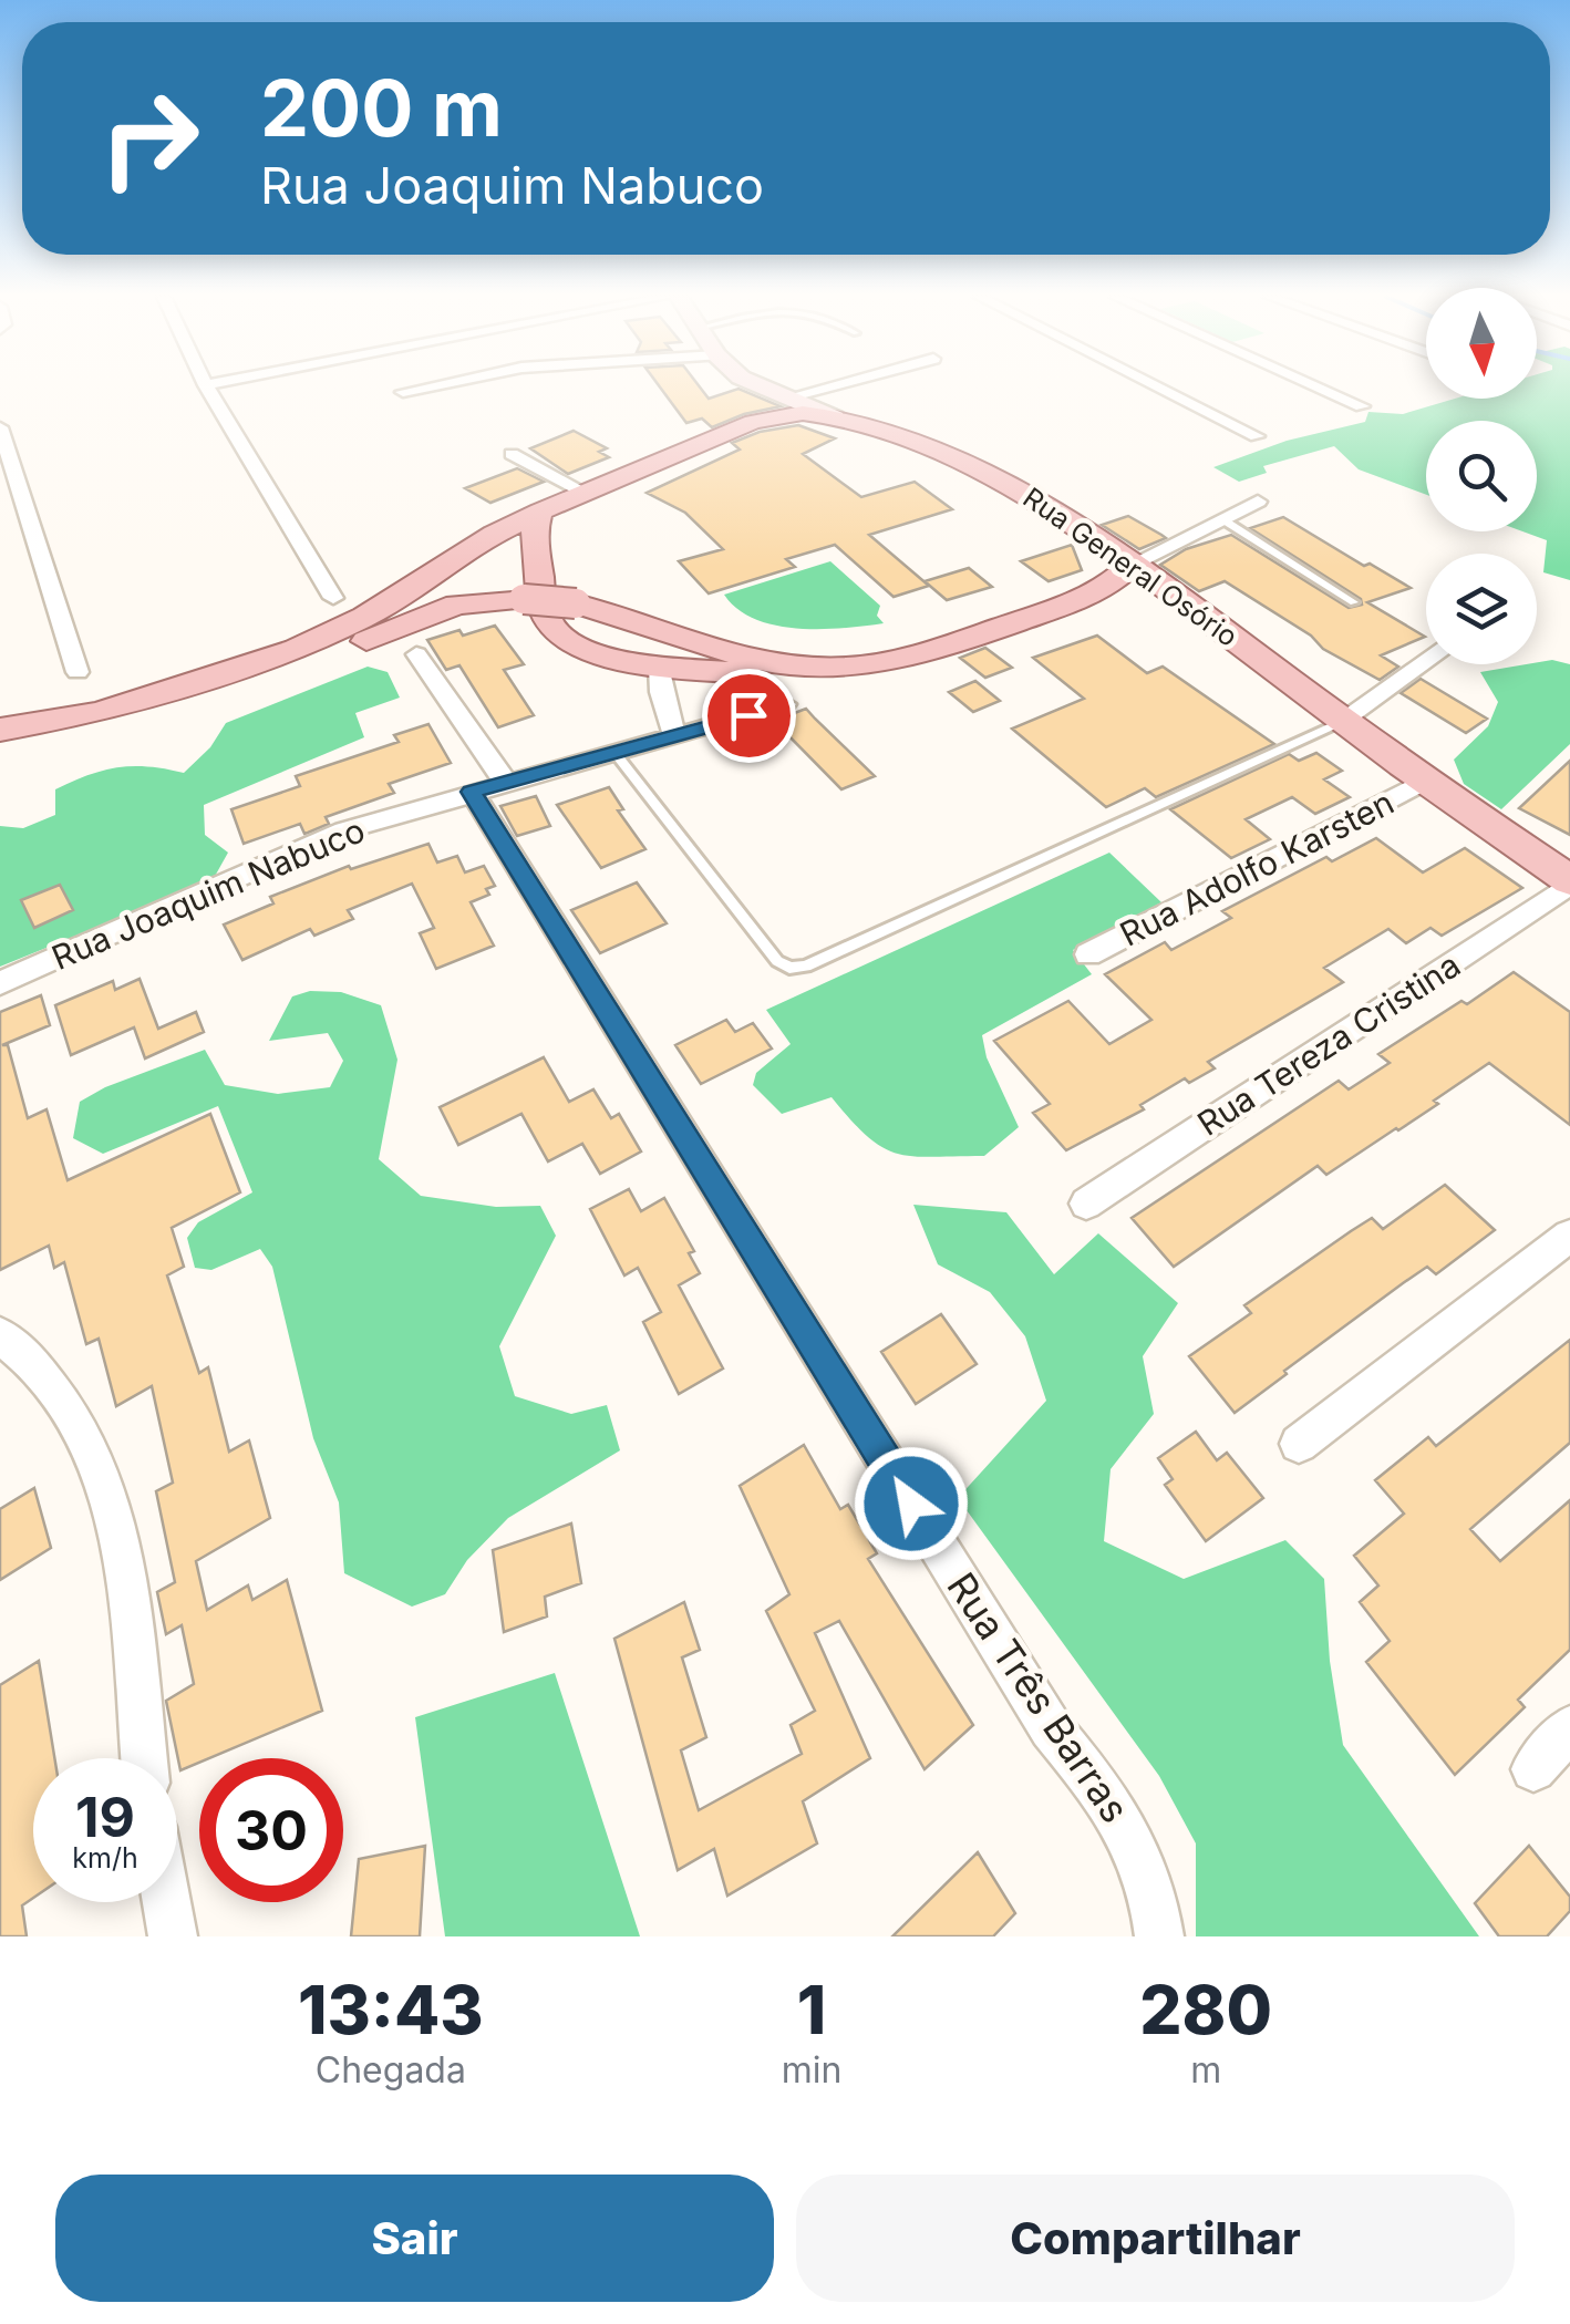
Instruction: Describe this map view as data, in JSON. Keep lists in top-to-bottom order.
{
  "streets": {
    "main road": ["Rua General Osório"],
    "street": [
      "Rua Adolfo Karsten",
      "Rua Joaquim Nabuco",
      "Rua Tereza Cristina",
      "Rua Três Barras"
    ]
  },
  "crossings": [
    ["Rua General Osório", "Rua Adolfo Karsten"],
    ["Rua General Osório", "Rua Tereza Cristina"],
    ["Rua Joaquim Nabuco", "Rua Três Barras"]
  ],
  "north": "bottom",
  "page": {
    "turn": ["200 m", "Rua Joaquim Nabuco"],
    "speed": "19 km/h",
    "limit": "30",
    "eta": [
      "13:43",
      "Chegada",
      "1",
      "min",
      "280",
      "m"
    ],
    "buttons": ["Sair", "Compartilhar"]
  }
}
